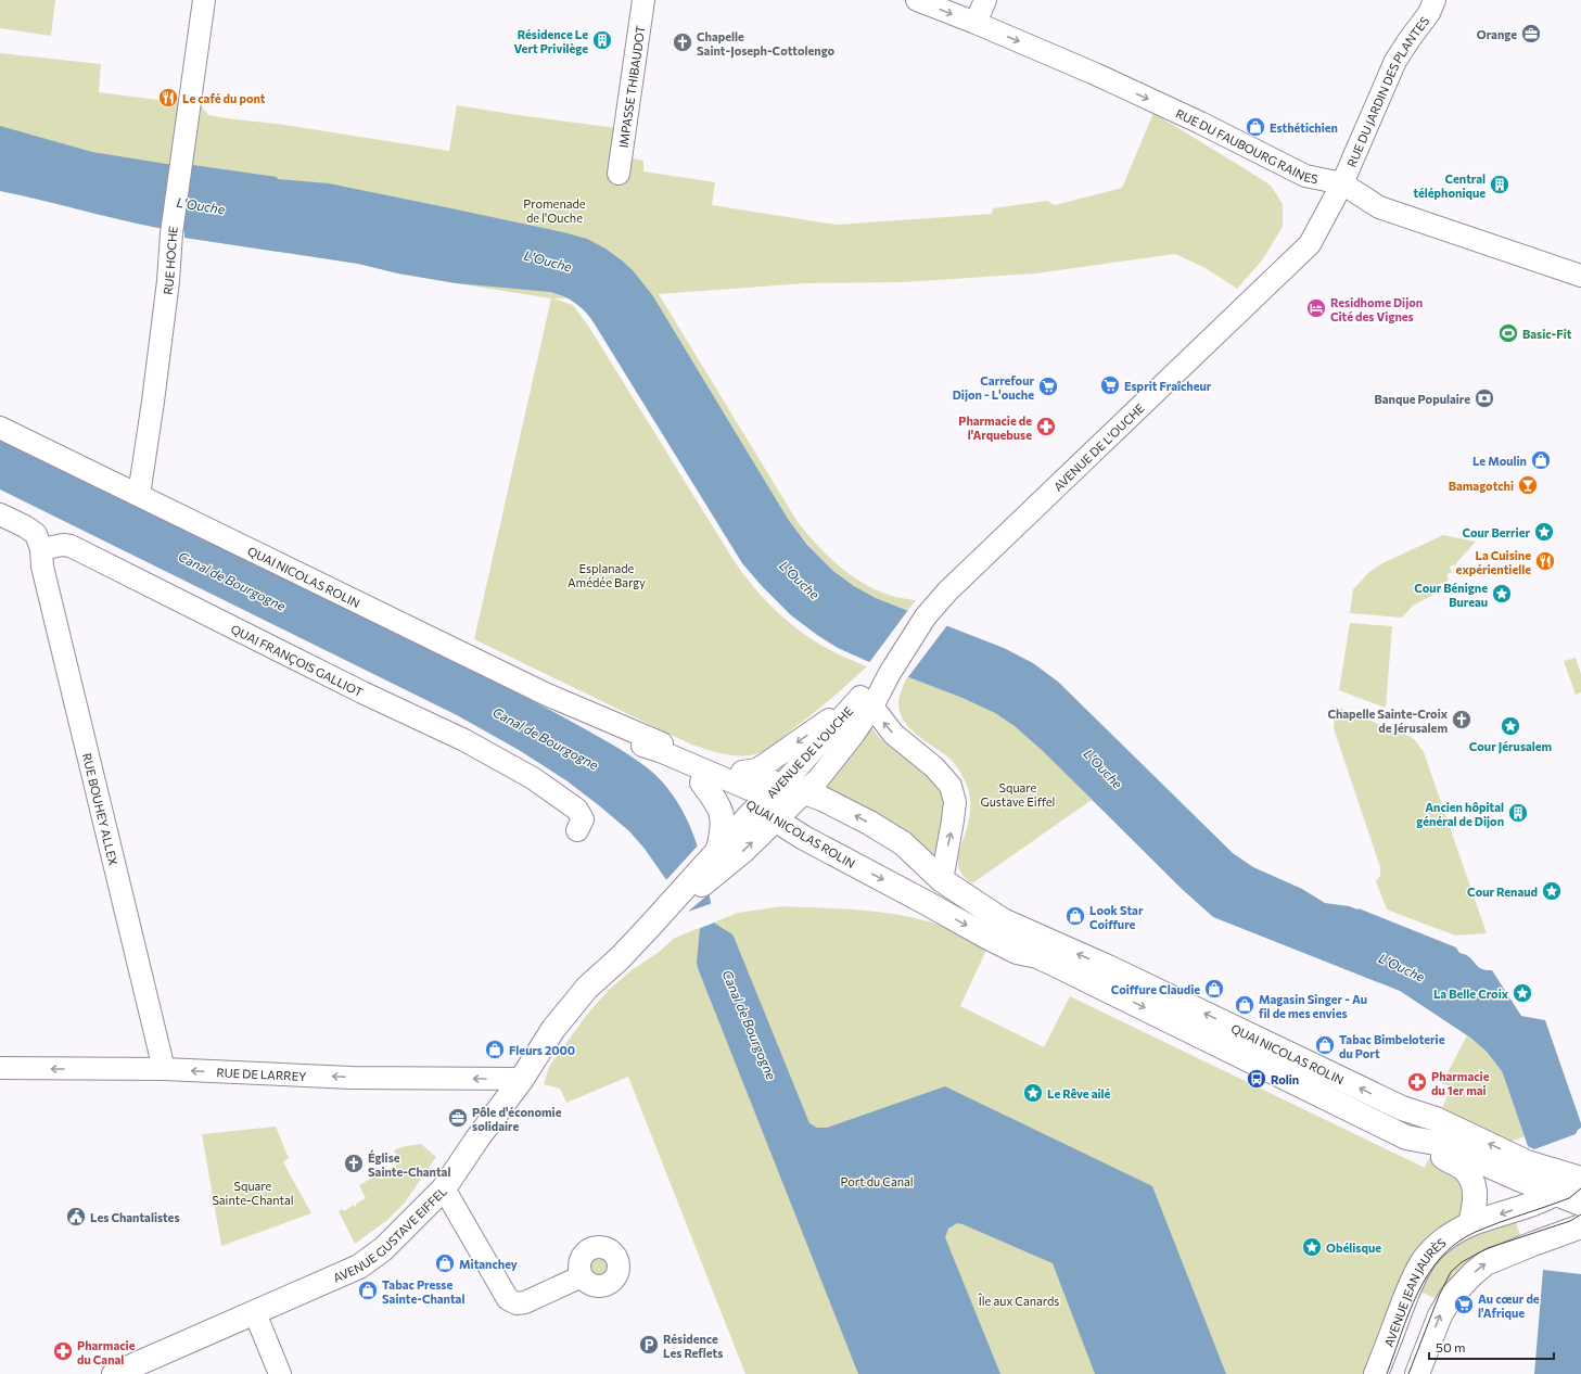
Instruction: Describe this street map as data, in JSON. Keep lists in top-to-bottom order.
{
  "streets": {
    "main road": ["QUAI NICOLAS ROLIN", "AVENUE GUSTAVE EIFFEL", "AVENUE JEAN JAURÈS"],
    "street": [
      "IMPASSE THIBAUDOT",
      "RUE DU JARDIN DES PLANTES",
      "RUE DU FAUBOURG RAINES",
      "RUE HOCHE",
      "AVENUE DE L'OUCHE",
      "QUAI FRANÇOIS GALLIOT",
      "RUE BOUHEY ALLEX",
      "RUE DE LARREY"
    ]
  },
  "crossings": [
    ["RUE DU JARDIN DES PLANTES", "RUE DU FAUBOURG RAINES"],
    ["RUE DU JARDIN DES PLANTES", "AVENUE DE L'OUCHE"],
    ["RUE DU FAUBOURG RAINES", "AVENUE DE L'OUCHE"],
    ["RUE HOCHE", "QUAI NICOLAS ROLIN"],
    ["AVENUE DE L'OUCHE", "QUAI NICOLAS ROLIN"],
    ["AVENUE DE L'OUCHE", "AVENUE GUSTAVE EIFFEL"],
    ["QUAI NICOLAS ROLIN", "AVENUE GUSTAVE EIFFEL"],
    ["QUAI NICOLAS ROLIN", "AVENUE JEAN JAURÈS"],
    ["QUAI FRANÇOIS GALLIOT", "RUE BOUHEY ALLEX"],
    ["RUE BOUHEY ALLEX", "RUE DE LARREY"],
    ["RUE DE LARREY", "AVENUE GUSTAVE EIFFEL"]
  ],
  "one_way": ["RUE DU FAUBOURG RAINES", "RUE DE LARREY"],
  "water": ["L'Ouche", "Canal de Bourgogne"],
  "parks": [
    "Promenade de l'Ouche",
    "Esplanade Amédée Bargy",
    "Square Gustave Eiffel",
    "Port du Canal",
    "Square Sainte-Chantal",
    "Île aux Canards"
  ],
  "places": {
    "office": ["Orange", "Pôle d'économie solidaire"],
    "building": ["Résidence Le Vert Privilège", "Central téléphonique", "Ancien hôpital général de Dijon"],
    "church": ["Chapelle Saint-Joseph-Cottolengo", "Chapelle Sainte-Croix de Jérusalem", "Église Sainte-Chantal"],
    "restaurant": ["Le café du pont", "La Cuisine expérientielle"],
    "shop": [
      "Esthétichien",
      "Le Moulin",
      "Look Star Coiffure",
      "Coiffure Claudie",
      "Magasin Singer - Au fil de mes envies",
      "Tabac Bimbeloterie du Port",
      "Fleurs 2000",
      "Mitanchey",
      "Tabac Presse Sainte-Chantal"
    ],
    "hotel": ["Residhome Dijon Cité des Vignes"],
    "sports": ["Basic-Fit"],
    "supermarket": ["Esprit Fraîcheur", "Carrefour Dijon - L'ouche", "Au cœur de l'Afrique"],
    "bank": ["Banque Populaire"],
    "pharmacy": ["Pharmacie de l'Arquebuse", "Pharmacie du 1er mai", "Pharmacie du Canal"],
    "bar": ["Bamagotchi"],
    "place": [
      "Cour Berrier",
      "Cour Bénigne Bureau",
      "Cour Jérusalem",
      "Cour Renaud",
      "La Belle Croix",
      "Le Rêve ailé",
      "Obélisque"
    ],
    "bus stop": ["Rolin"],
    "public building": ["Les Chantalistes"],
    "parking": ["Résidence Les Reflets"]
  },
  "scale_bar": "50 m"
}
